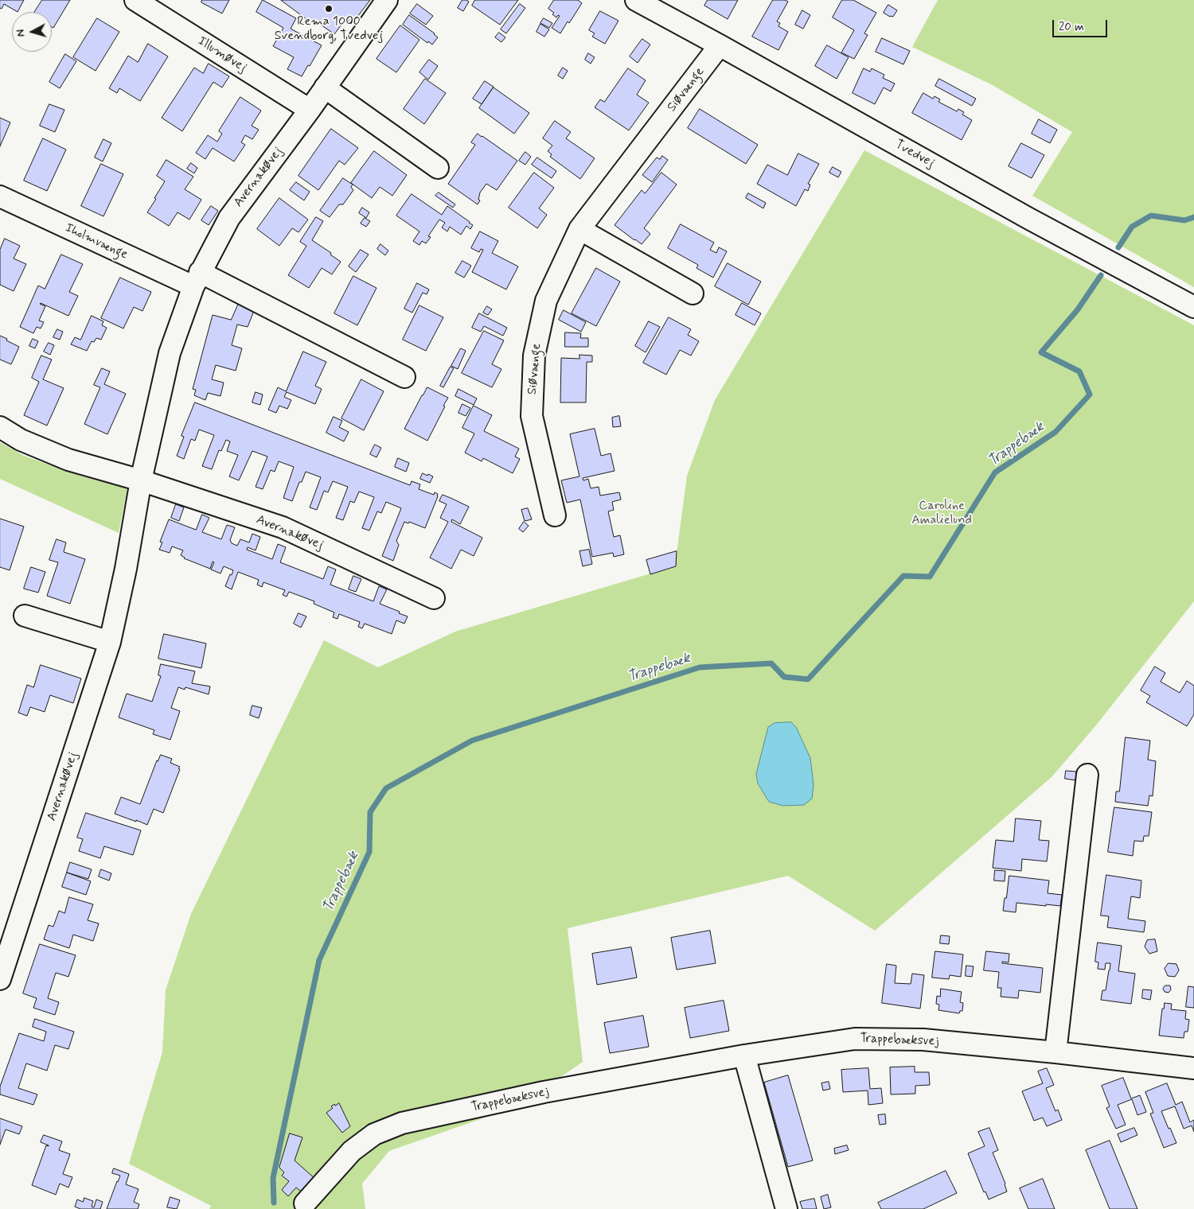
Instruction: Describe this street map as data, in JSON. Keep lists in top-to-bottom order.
{
  "streets": {
    "street": [
      "Illumøvej",
      "Siøvænge",
      "Tvedvej",
      "Avernakøvej",
      "Iholmvænge",
      "Trappebæksvej"
    ]
  },
  "crossings": [
    ["Illumøvej", "Avernakøvej"],
    ["Siøvænge", "Tvedvej"],
    ["Avernakøvej", "Iholmvænge"]
  ],
  "water": ["Trappebæk"],
  "parks": ["Caroline Amalielund"],
  "places": ["Rema 1000 Svendborg, Tvedvej"],
  "scale_bar": "20 m",
  "north": "left"
}
